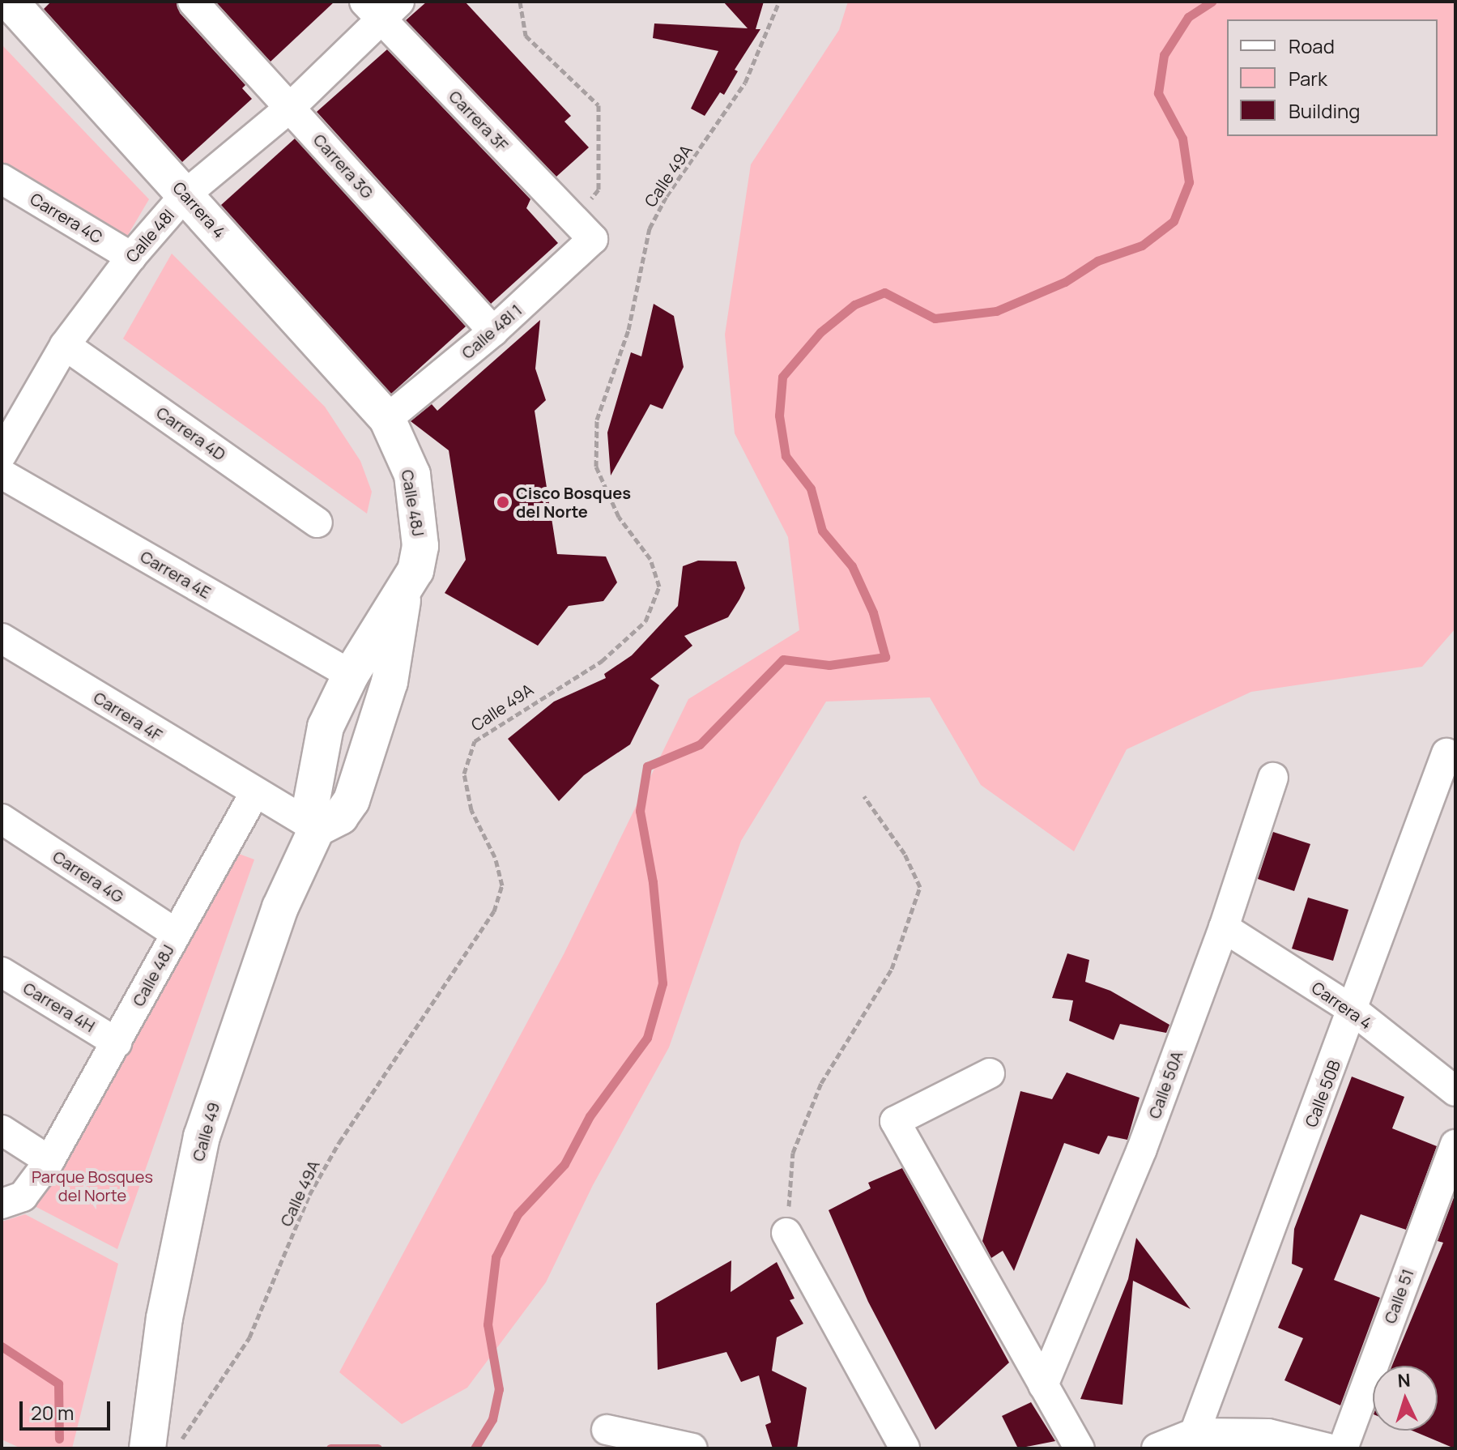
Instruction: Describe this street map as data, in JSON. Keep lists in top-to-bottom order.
{
  "streets": {
    "main road": ["Carrera 4", "Calle 48J", "Calle 49"],
    "street": [
      "Carrera 3F",
      "Carrera 3G",
      "Carrera 4C",
      "Calle 48I",
      "Calle 48I 1",
      "Carrera 4D",
      "Carrera 4E",
      "Carrera 4F",
      "Carrera 4G",
      "Carrera 4H",
      "Calle 50A",
      "Calle 50B",
      "Calle 51"
    ],
    "path": ["Calle 49A"]
  },
  "crossings": [
    ["Carrera 3F", "Calle 48I"],
    ["Carrera 3F", "Calle 48I 1"],
    ["Carrera 3G", "Calle 48I"],
    ["Carrera 3G", "Calle 48I 1"],
    ["Carrera 4", "Calle 48I"],
    ["Carrera 4", "Calle 48I 1"],
    ["Carrera 4", "Calle 48J"],
    ["Carrera 4", "Calle 50A"],
    ["Carrera 4", "Calle 50B"],
    ["Carrera 4C", "Calle 48I"],
    ["Calle 48I", "Carrera 4D"],
    ["Calle 48I 1", "Calle 48J"],
    ["Calle 48J", "Carrera 4E"],
    ["Calle 48J", "Carrera 4F"],
    ["Calle 48J", "Carrera 4G"],
    ["Calle 48J", "Carrera 4H"],
    ["Calle 48J", "Calle 49"]
  ],
  "parks": ["Parque Bosques del Norte"],
  "places": ["Cisco Bosques del Norte"],
  "legend": ["Road", "Park", "Building"],
  "scale_bar": "20 m",
  "north": "top"
}
